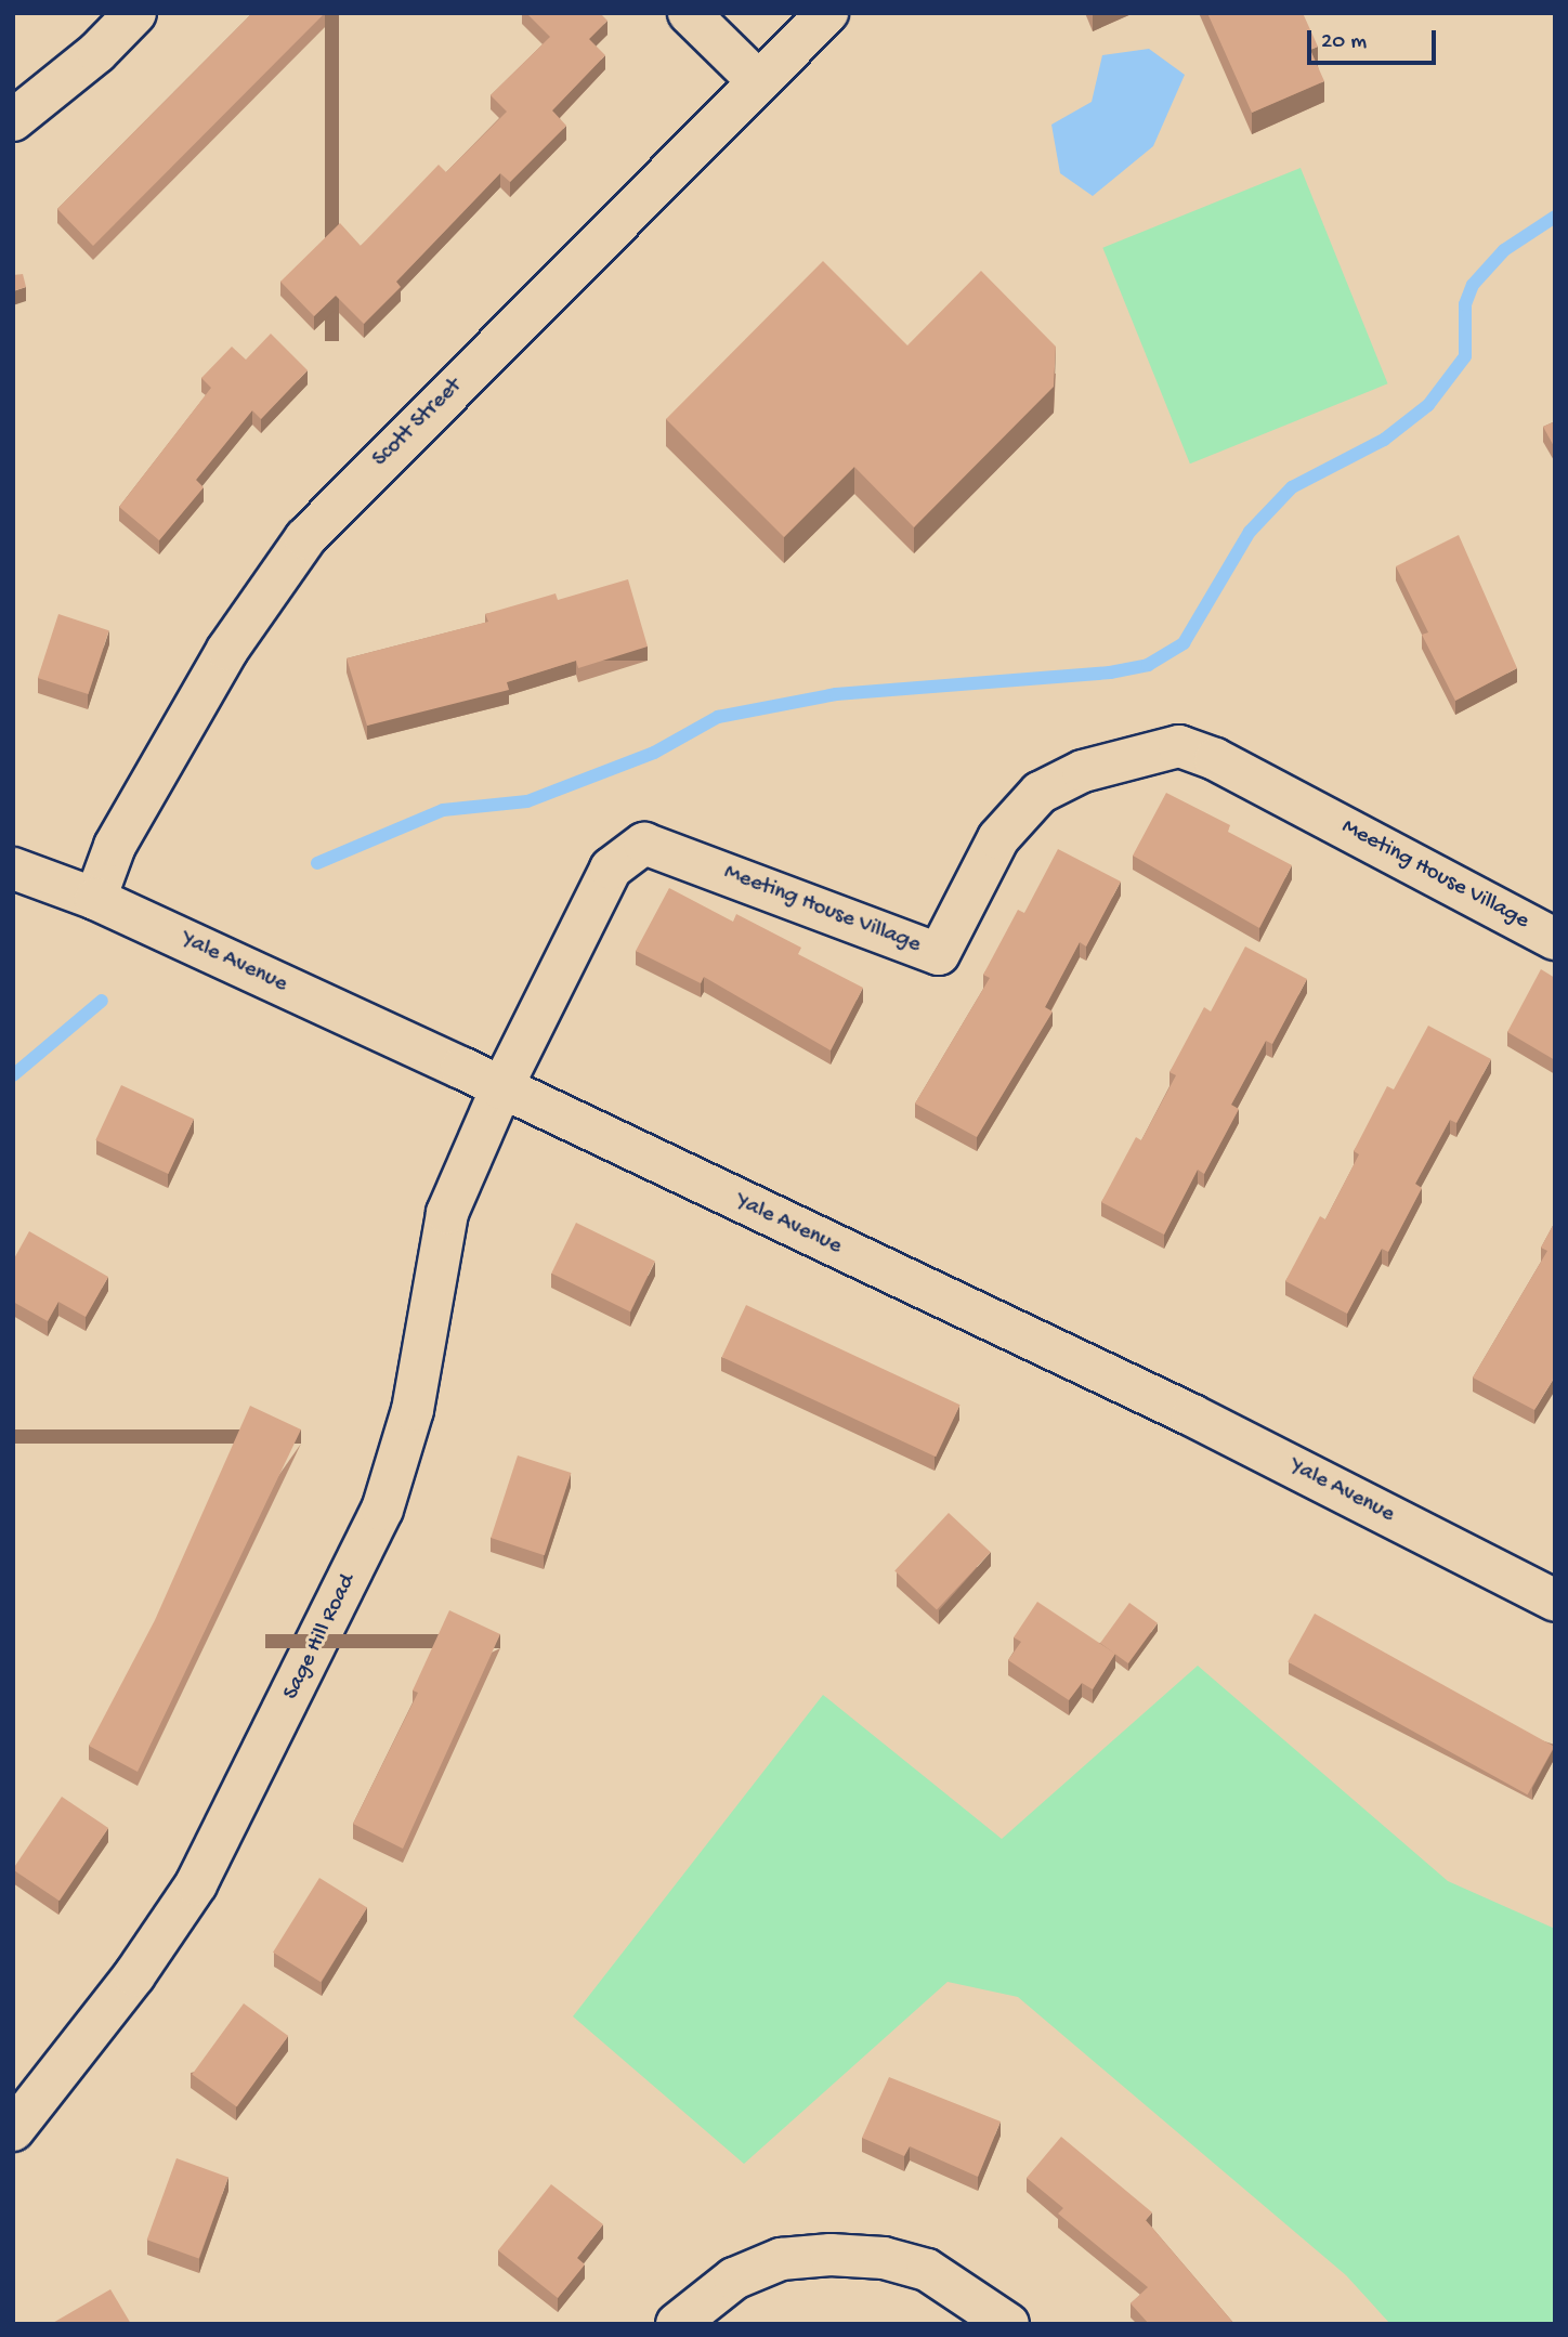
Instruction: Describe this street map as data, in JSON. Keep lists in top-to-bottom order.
{
  "streets": {
    "street": [
      "Scott Street",
      "Meeting House Village",
      "Yale Avenue",
      "Sage Hill Road"
    ]
  },
  "crossings": [
    ["Scott Street", "Yale Avenue"],
    ["Meeting House Village", "Yale Avenue"],
    ["Meeting House Village", "Sage Hill Road"],
    ["Yale Avenue", "Sage Hill Road"]
  ],
  "scale_bar": "20 m"
}
